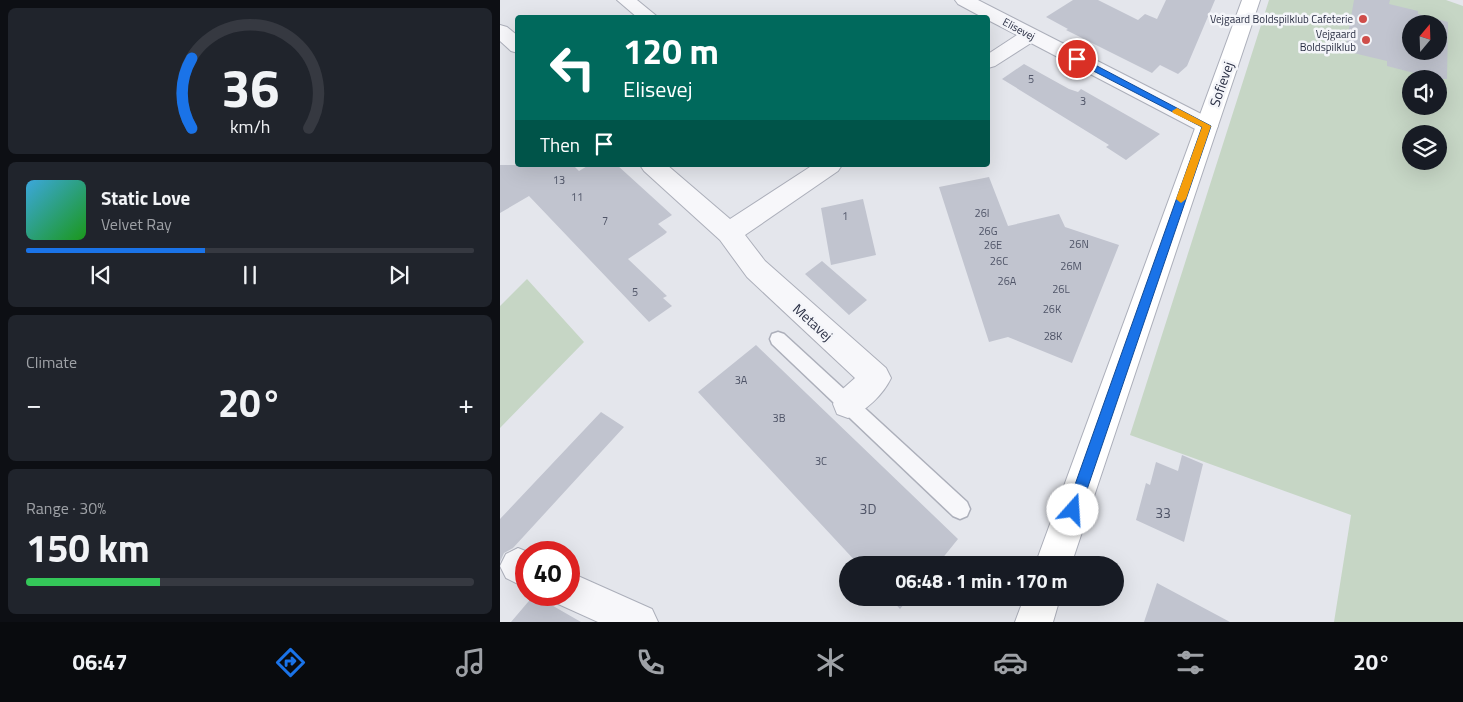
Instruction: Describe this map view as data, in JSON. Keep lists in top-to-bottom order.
{
  "streets": {
    "street": ["Elisevej", "Sofievej", "Metavej"]
  },
  "crossings": [
    ["Elisevej", "Sofievej"]
  ],
  "places": ["Vejgaard Boldspilklub Cafeterie", "Vejgaard Boldspilklub"],
  "house_numbers": [
    "5",
    "3",
    "13",
    "11",
    "26I",
    "1",
    "7",
    "26G",
    "26N",
    "26E",
    "26C",
    "26M",
    "26A",
    "26L",
    "5",
    "26K",
    "28K",
    "3A",
    "3B",
    "3C",
    "3D",
    "33"
  ],
  "north": "top",
  "page": {
    "turn": ["120 m", "Elisevej"],
    "then": "Then",
    "song": ["Static Love", "Velvet Ray"],
    "tile": [
      "Climate",
      ["Range · 30%", "150 km"]
    ],
    "heat": ["−", "20°", "+"],
    "limit": "40",
    "trip": "06:48 · 1 min · 170 m",
    "tabs": ["06:47", "20°"],
    "gauge": ["36", "km/h"]
  }
}
